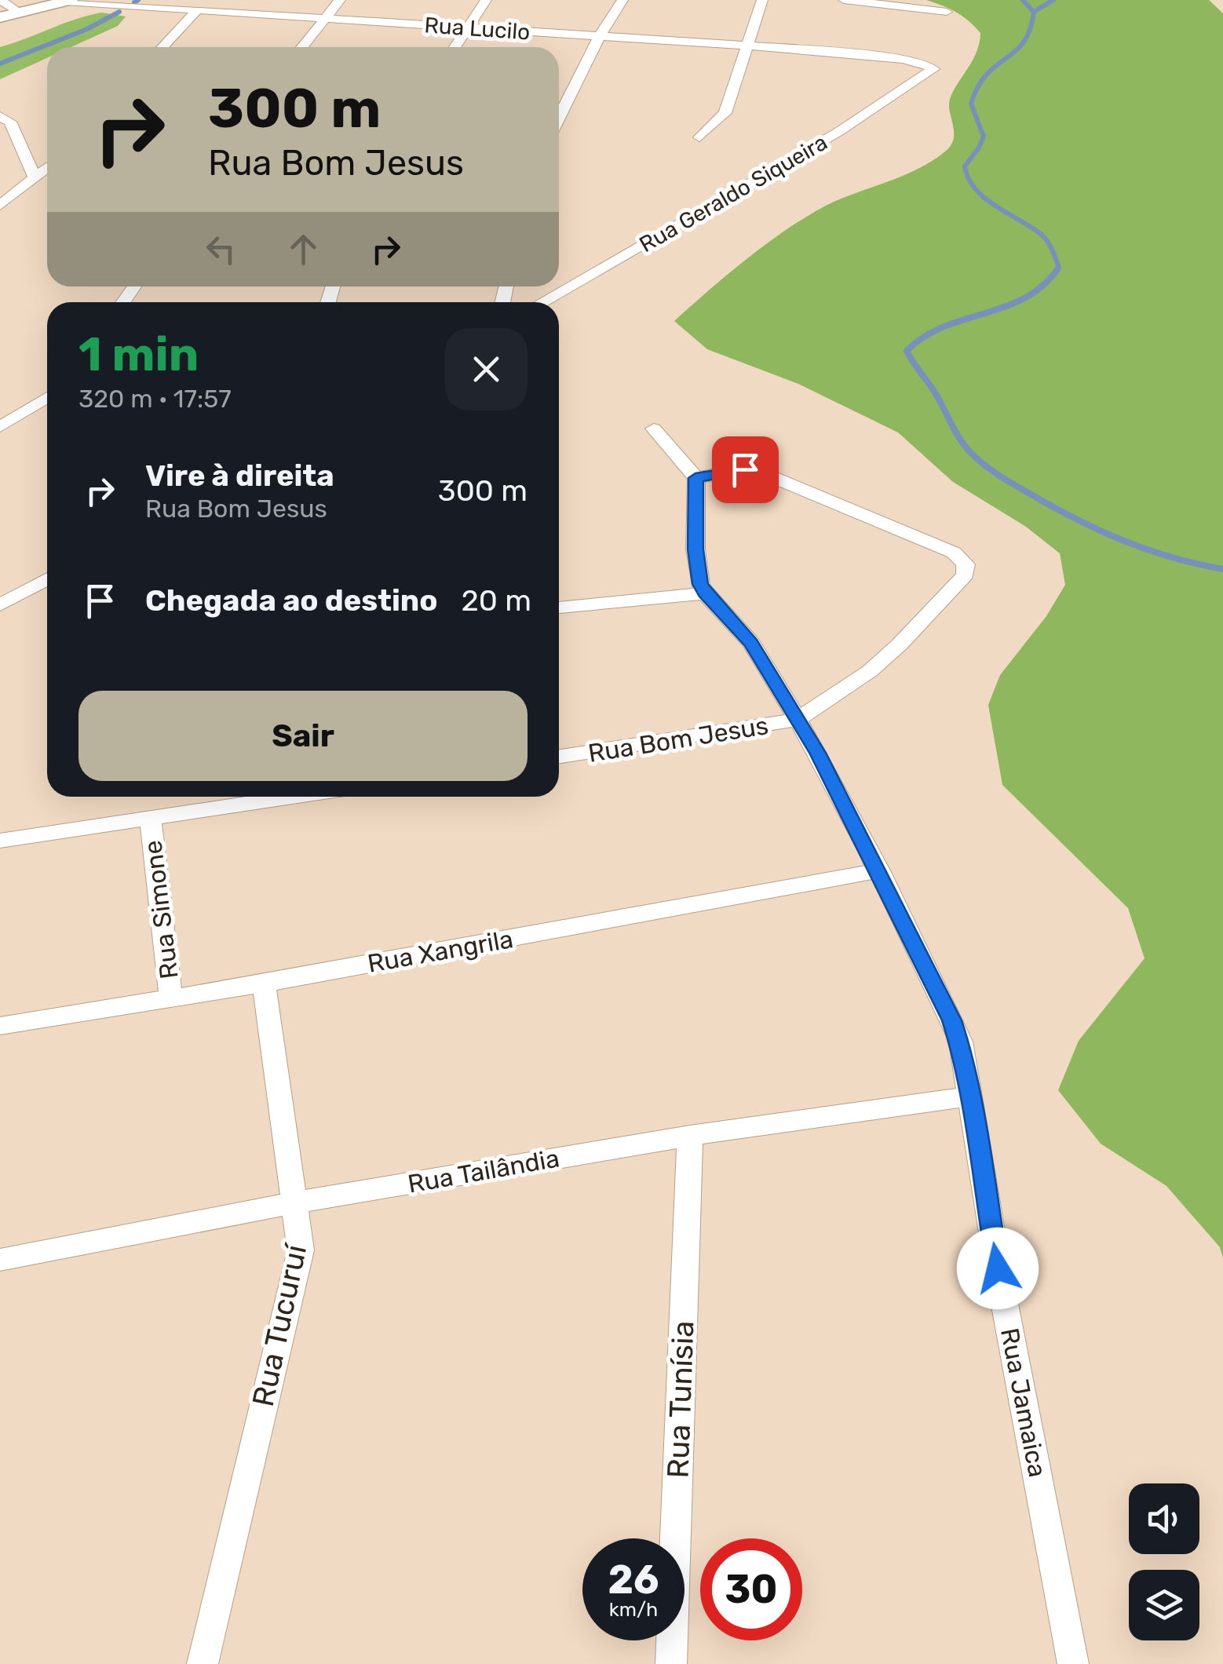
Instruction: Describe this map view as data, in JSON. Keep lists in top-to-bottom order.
{
  "streets": {
    "street": [
      "Rua Lucilo",
      "Rua Geraldo Siqueira",
      "Rua Bom Jesus",
      "Rua Simone",
      "Rua Xangrila",
      "Rua Tailândia",
      "Rua Tucuruí",
      "Rua Tunísia",
      "Rua Jamaica"
    ]
  },
  "crossings": [
    ["Rua Lucilo", "Rua Geraldo Siqueira"],
    ["Rua Bom Jesus", "Rua Jamaica"],
    ["Rua Simone", "Rua Xangrila"],
    ["Rua Xangrila", "Rua Tucuruí"],
    ["Rua Xangrila", "Rua Jamaica"],
    ["Rua Tailândia", "Rua Tucuruí"],
    ["Rua Tailândia", "Rua Tunísia"],
    ["Rua Tailândia", "Rua Jamaica"]
  ],
  "page": {
    "turn": ["300 m", "Rua Bom Jesus"],
    "heading": ["1 min", "320 m · 17:57"],
    "list": [
      {
        "name": "Vire à direita",
        "note": "Rua Bom Jesus",
        "value": "300 m"
      },
      {
        "name": "Chegada ao destino",
        "value": "20 m"
      }
    ],
    "buttons": "Sair",
    "speed": "26 km/h",
    "limit": "30"
  }
}
